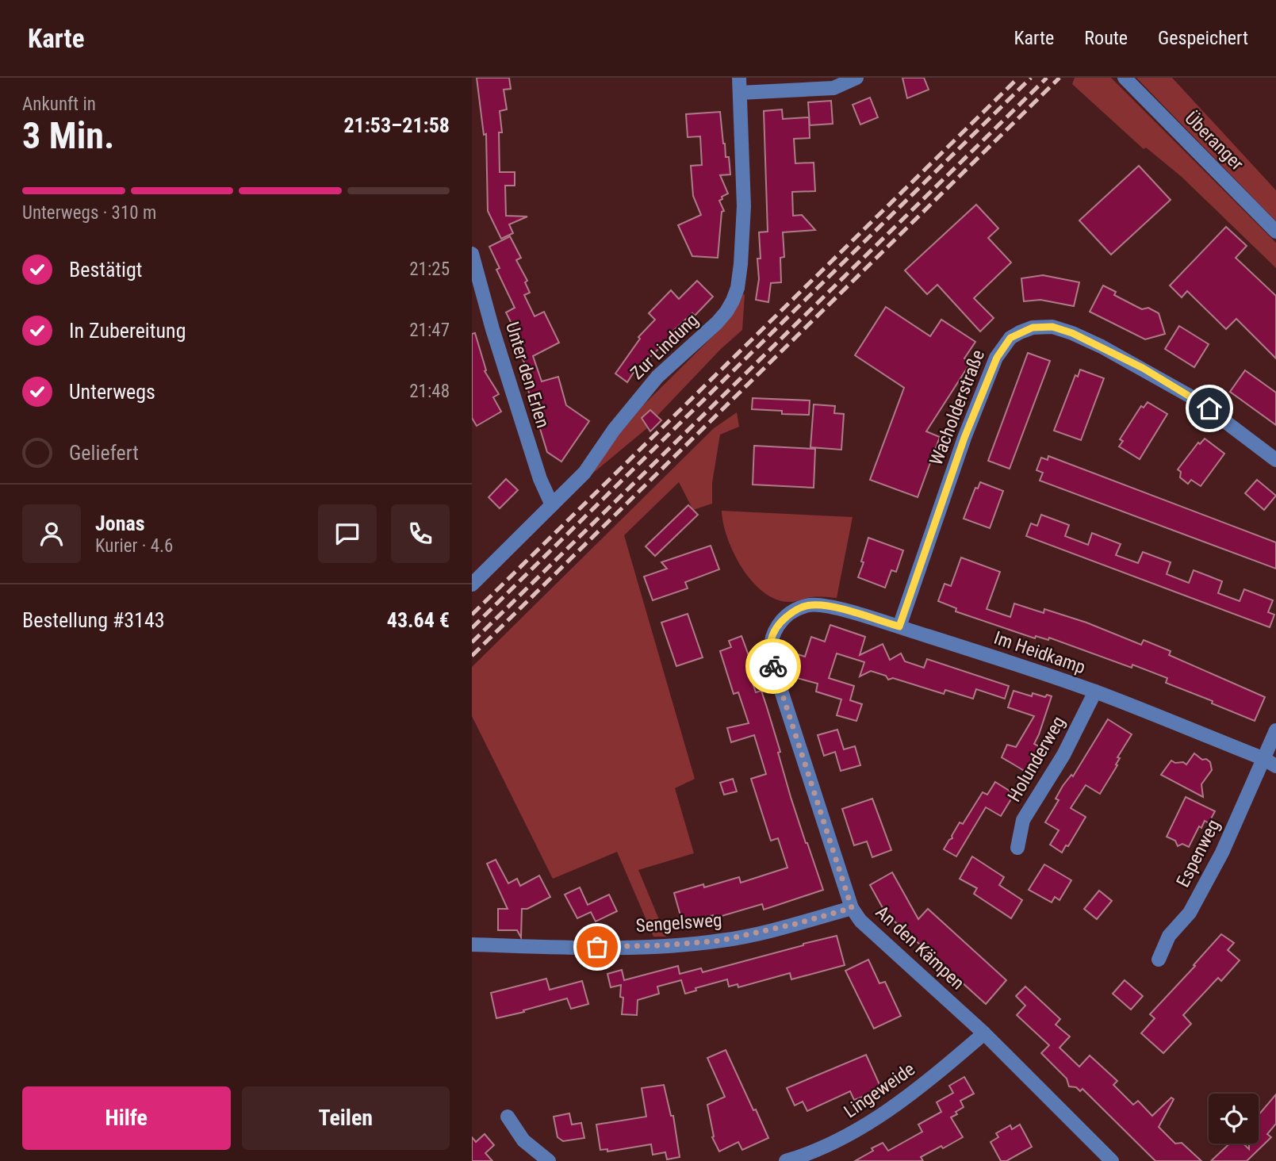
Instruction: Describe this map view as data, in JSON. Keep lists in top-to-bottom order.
{
  "streets": {
    "street": [
      "Überanger",
      "Zur Lindung",
      "Unter den Erlen",
      "Wacholderstraße",
      "Im Heidkamp",
      "Holunderweg",
      "Espenweg",
      "Sengelsweg",
      "An den Kämpen",
      "Lingeweide"
    ]
  },
  "crossings": [
    ["Zur Lindung", "Unter den Erlen"],
    ["Wacholderstraße", "Im Heidkamp"],
    ["Im Heidkamp", "Holunderweg"],
    ["Im Heidkamp", "Espenweg"],
    ["Im Heidkamp", "An den Kämpen"],
    ["Sengelsweg", "An den Kämpen"],
    ["An den Kämpen", "Lingeweide"]
  ],
  "page": {
    "header": "Karte",
    "nav": ["Karte", "Route", "Gespeichert"],
    "heading": ["3 Min.", "Ankunft in", "21:53–21:58"],
    "panel": [
      "Jonas",
      "Kurier · 4.6",
      "Bestellung #3143",
      "43.64 €"
    ],
    "bar": "Unterwegs · 310 m",
    "list": [
      ["Bestätigt", "21:25"],
      ["In Zubereitung", "21:47"],
      ["Unterwegs", "21:48"],
      "Geliefert"
    ],
    "buttons": ["Hilfe", "Teilen"]
  }
}
